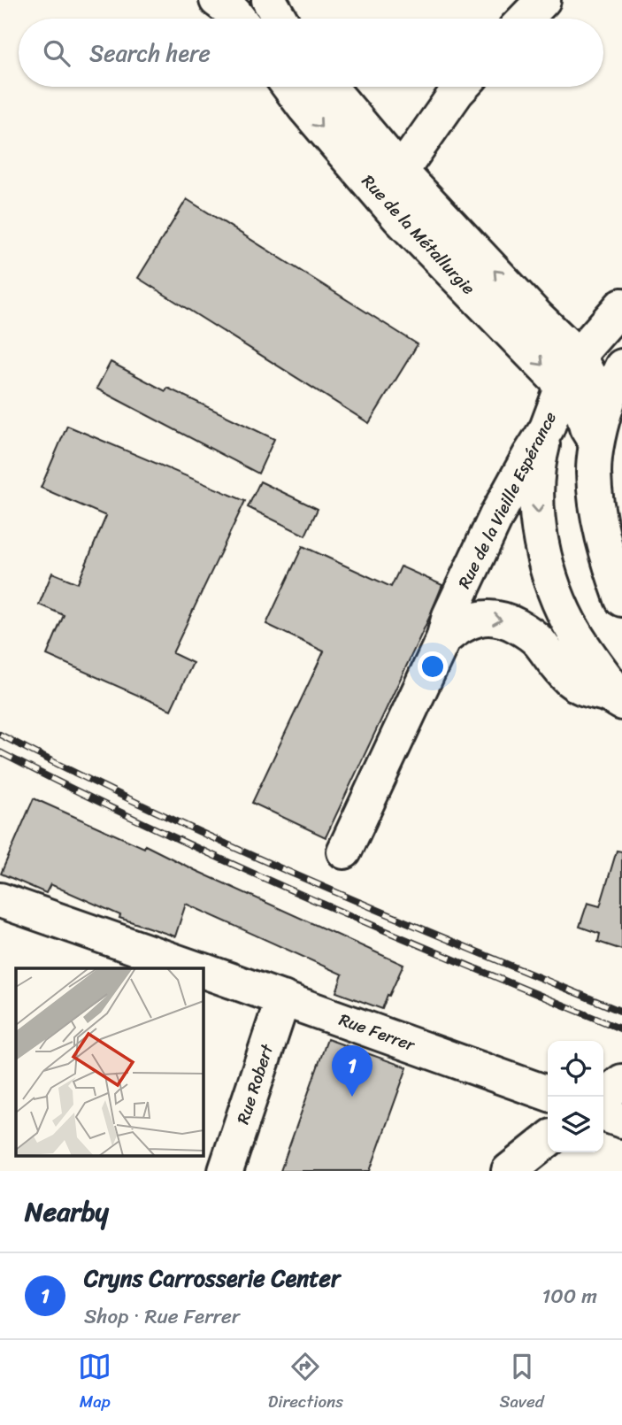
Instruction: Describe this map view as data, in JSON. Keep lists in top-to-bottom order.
{
  "streets": {
    "street": [
      "Rue de la Métallurgie",
      "Rue de la Vieille Espérance",
      "Rue Ferrer",
      "Rue Robert"
    ]
  },
  "crossings": [
    ["Rue de la Métallurgie", "Rue de la Vieille Espérance"],
    ["Rue Ferrer", "Rue Robert"]
  ],
  "page": {
    "search": "Search here",
    "pins": "1",
    "heading": "Nearby",
    "list": [
      {
        "mark": "1",
        "name": "Cryns Carrosserie Center",
        "note": "Shop · Rue Ferrer",
        "value": "100 m"
      }
    ],
    "nav": ["Map", "Directions", "Saved"]
  }
}
